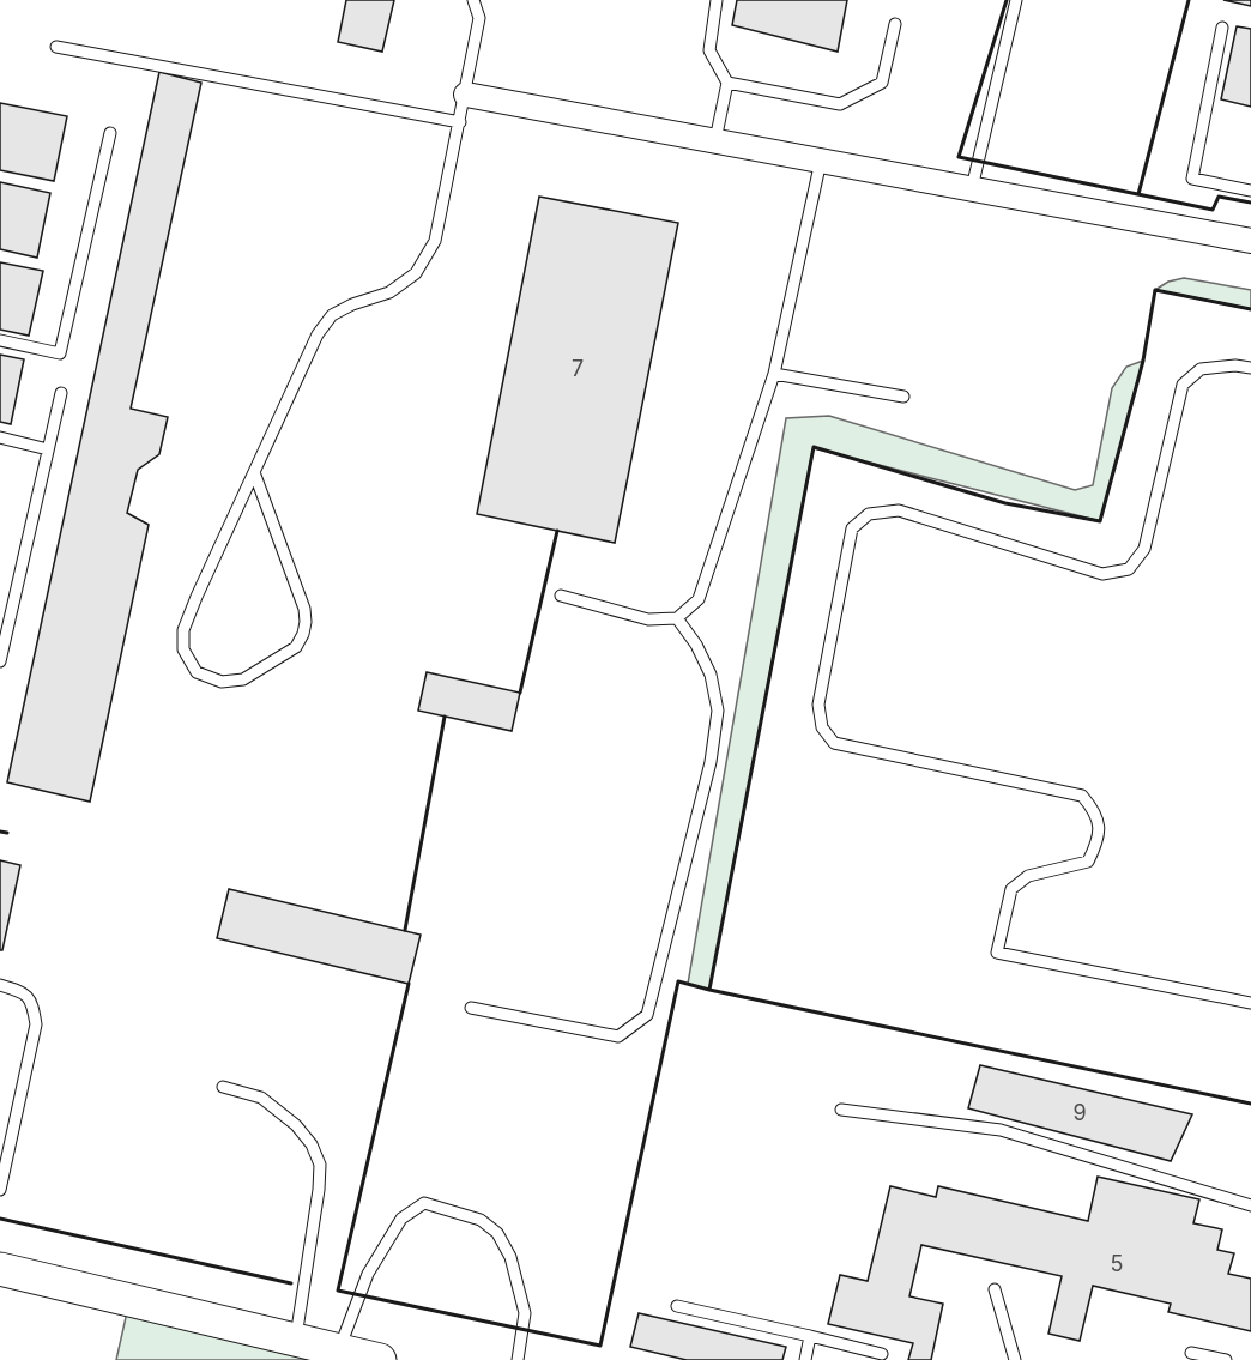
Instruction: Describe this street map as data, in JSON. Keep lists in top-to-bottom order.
{
  "house_numbers": ["7", "9", "5"]
}
